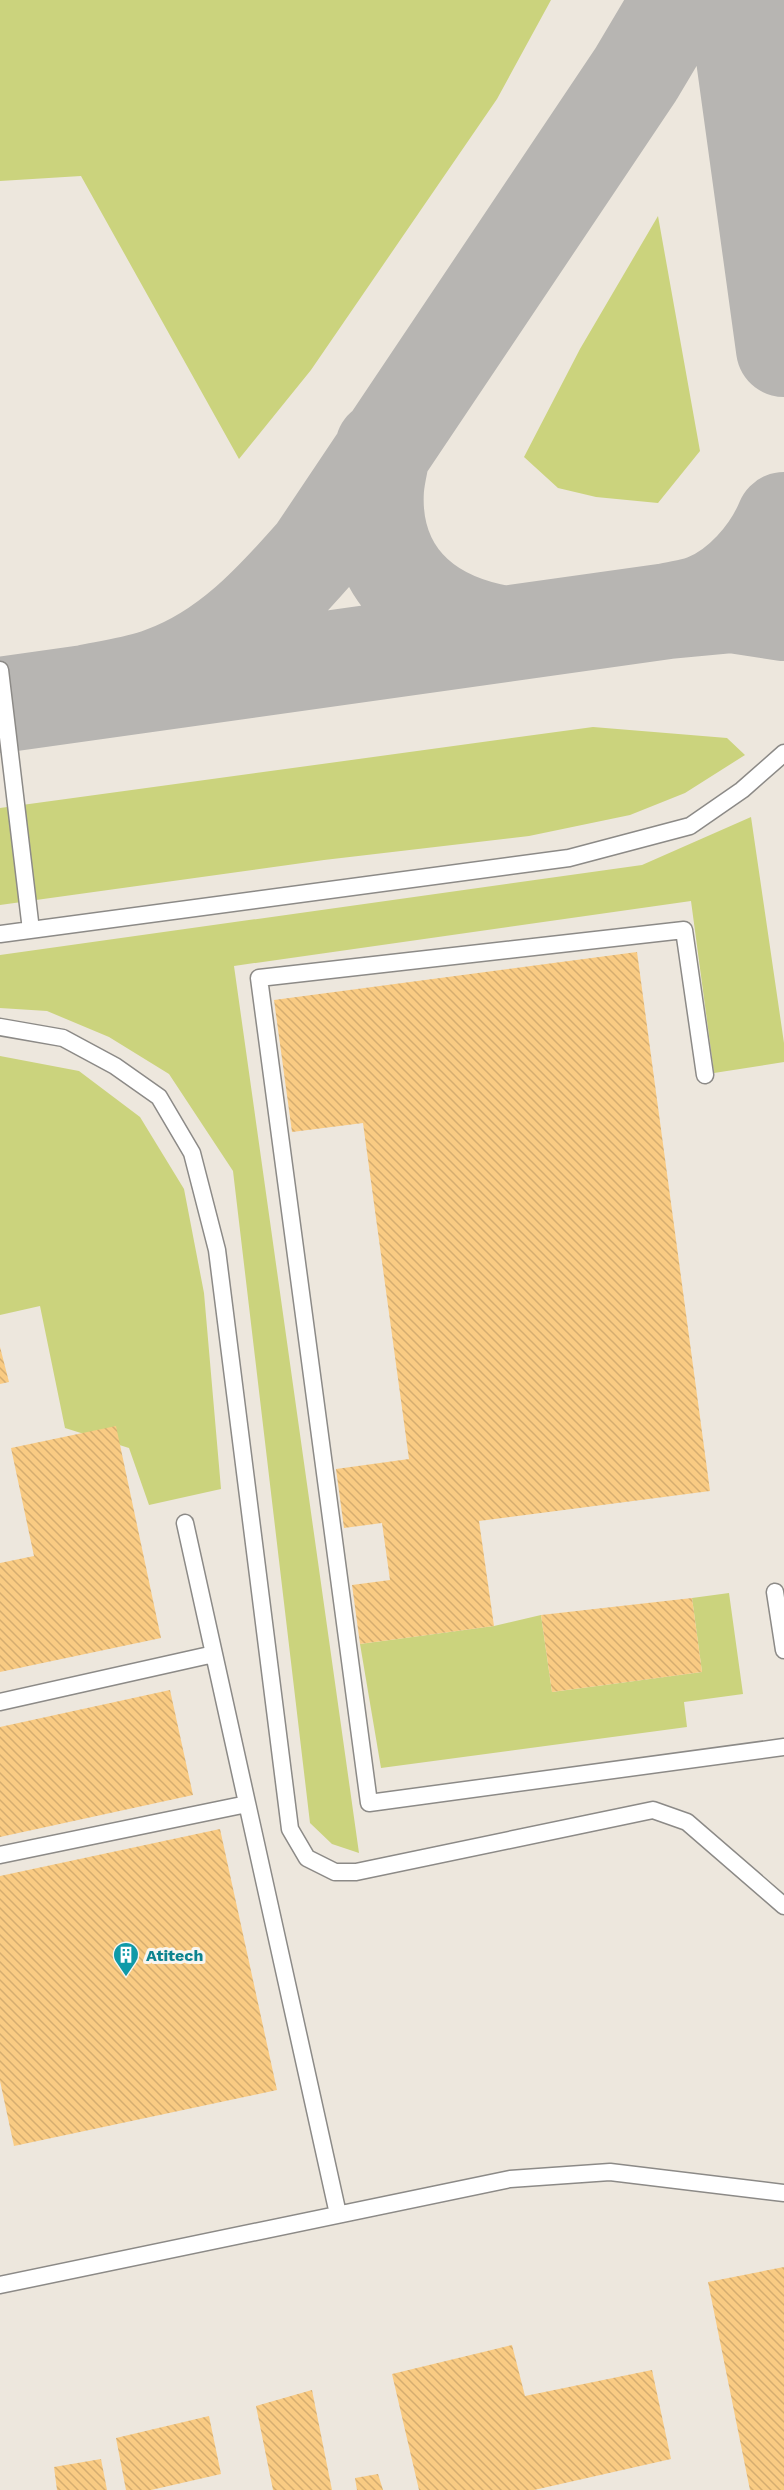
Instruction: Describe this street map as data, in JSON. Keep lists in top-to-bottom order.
{
  "places": {
    "building": ["Atitech"]
  }
}
